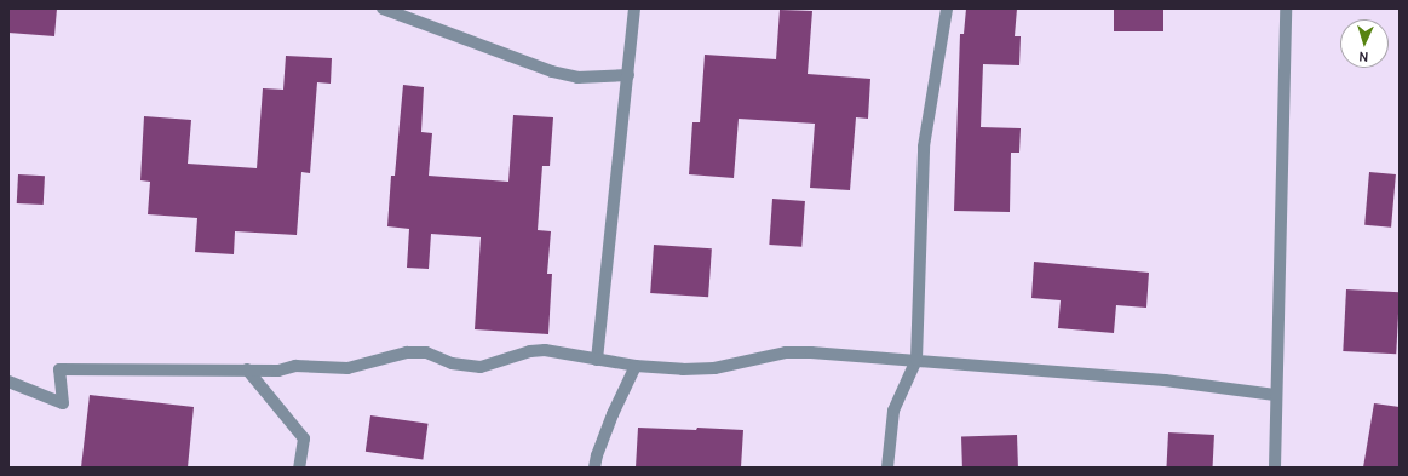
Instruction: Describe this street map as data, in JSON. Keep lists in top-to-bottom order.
{
  "north": "bottom"
}
